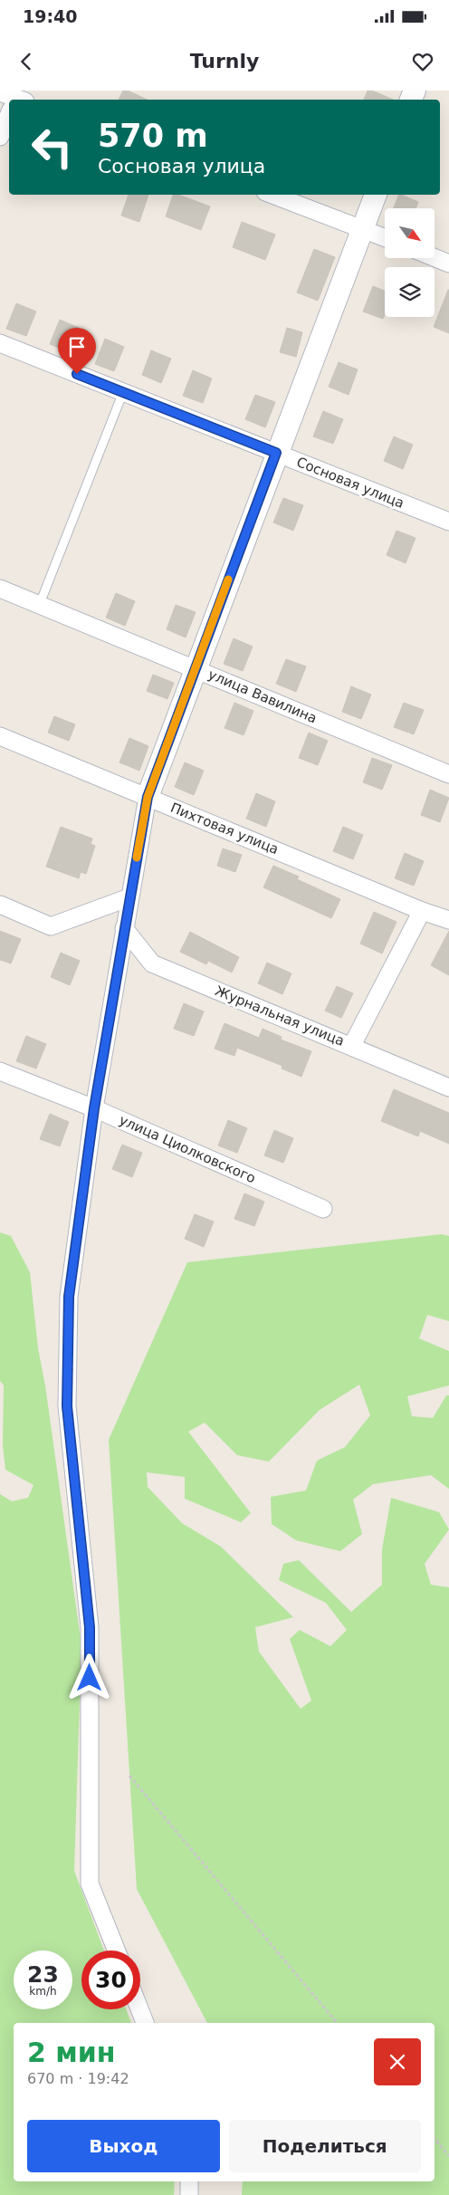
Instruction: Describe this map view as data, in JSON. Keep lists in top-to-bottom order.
{
  "streets": {
    "street": [
      "Сосновая улица",
      "улица Вавилина",
      "Пихтовая улица",
      "Журнальная улица",
      "улица Циолковского"
    ]
  },
  "north": "bottom right",
  "page": {
    "status": "19:40",
    "header": "Turnly",
    "turn": ["570 m", "Сосновая улица"],
    "speed": "23 km/h",
    "limit": "30",
    "heading": ["2 мин", "670 m · 19:42"],
    "buttons": ["Выход", "Поделиться"]
  }
}
